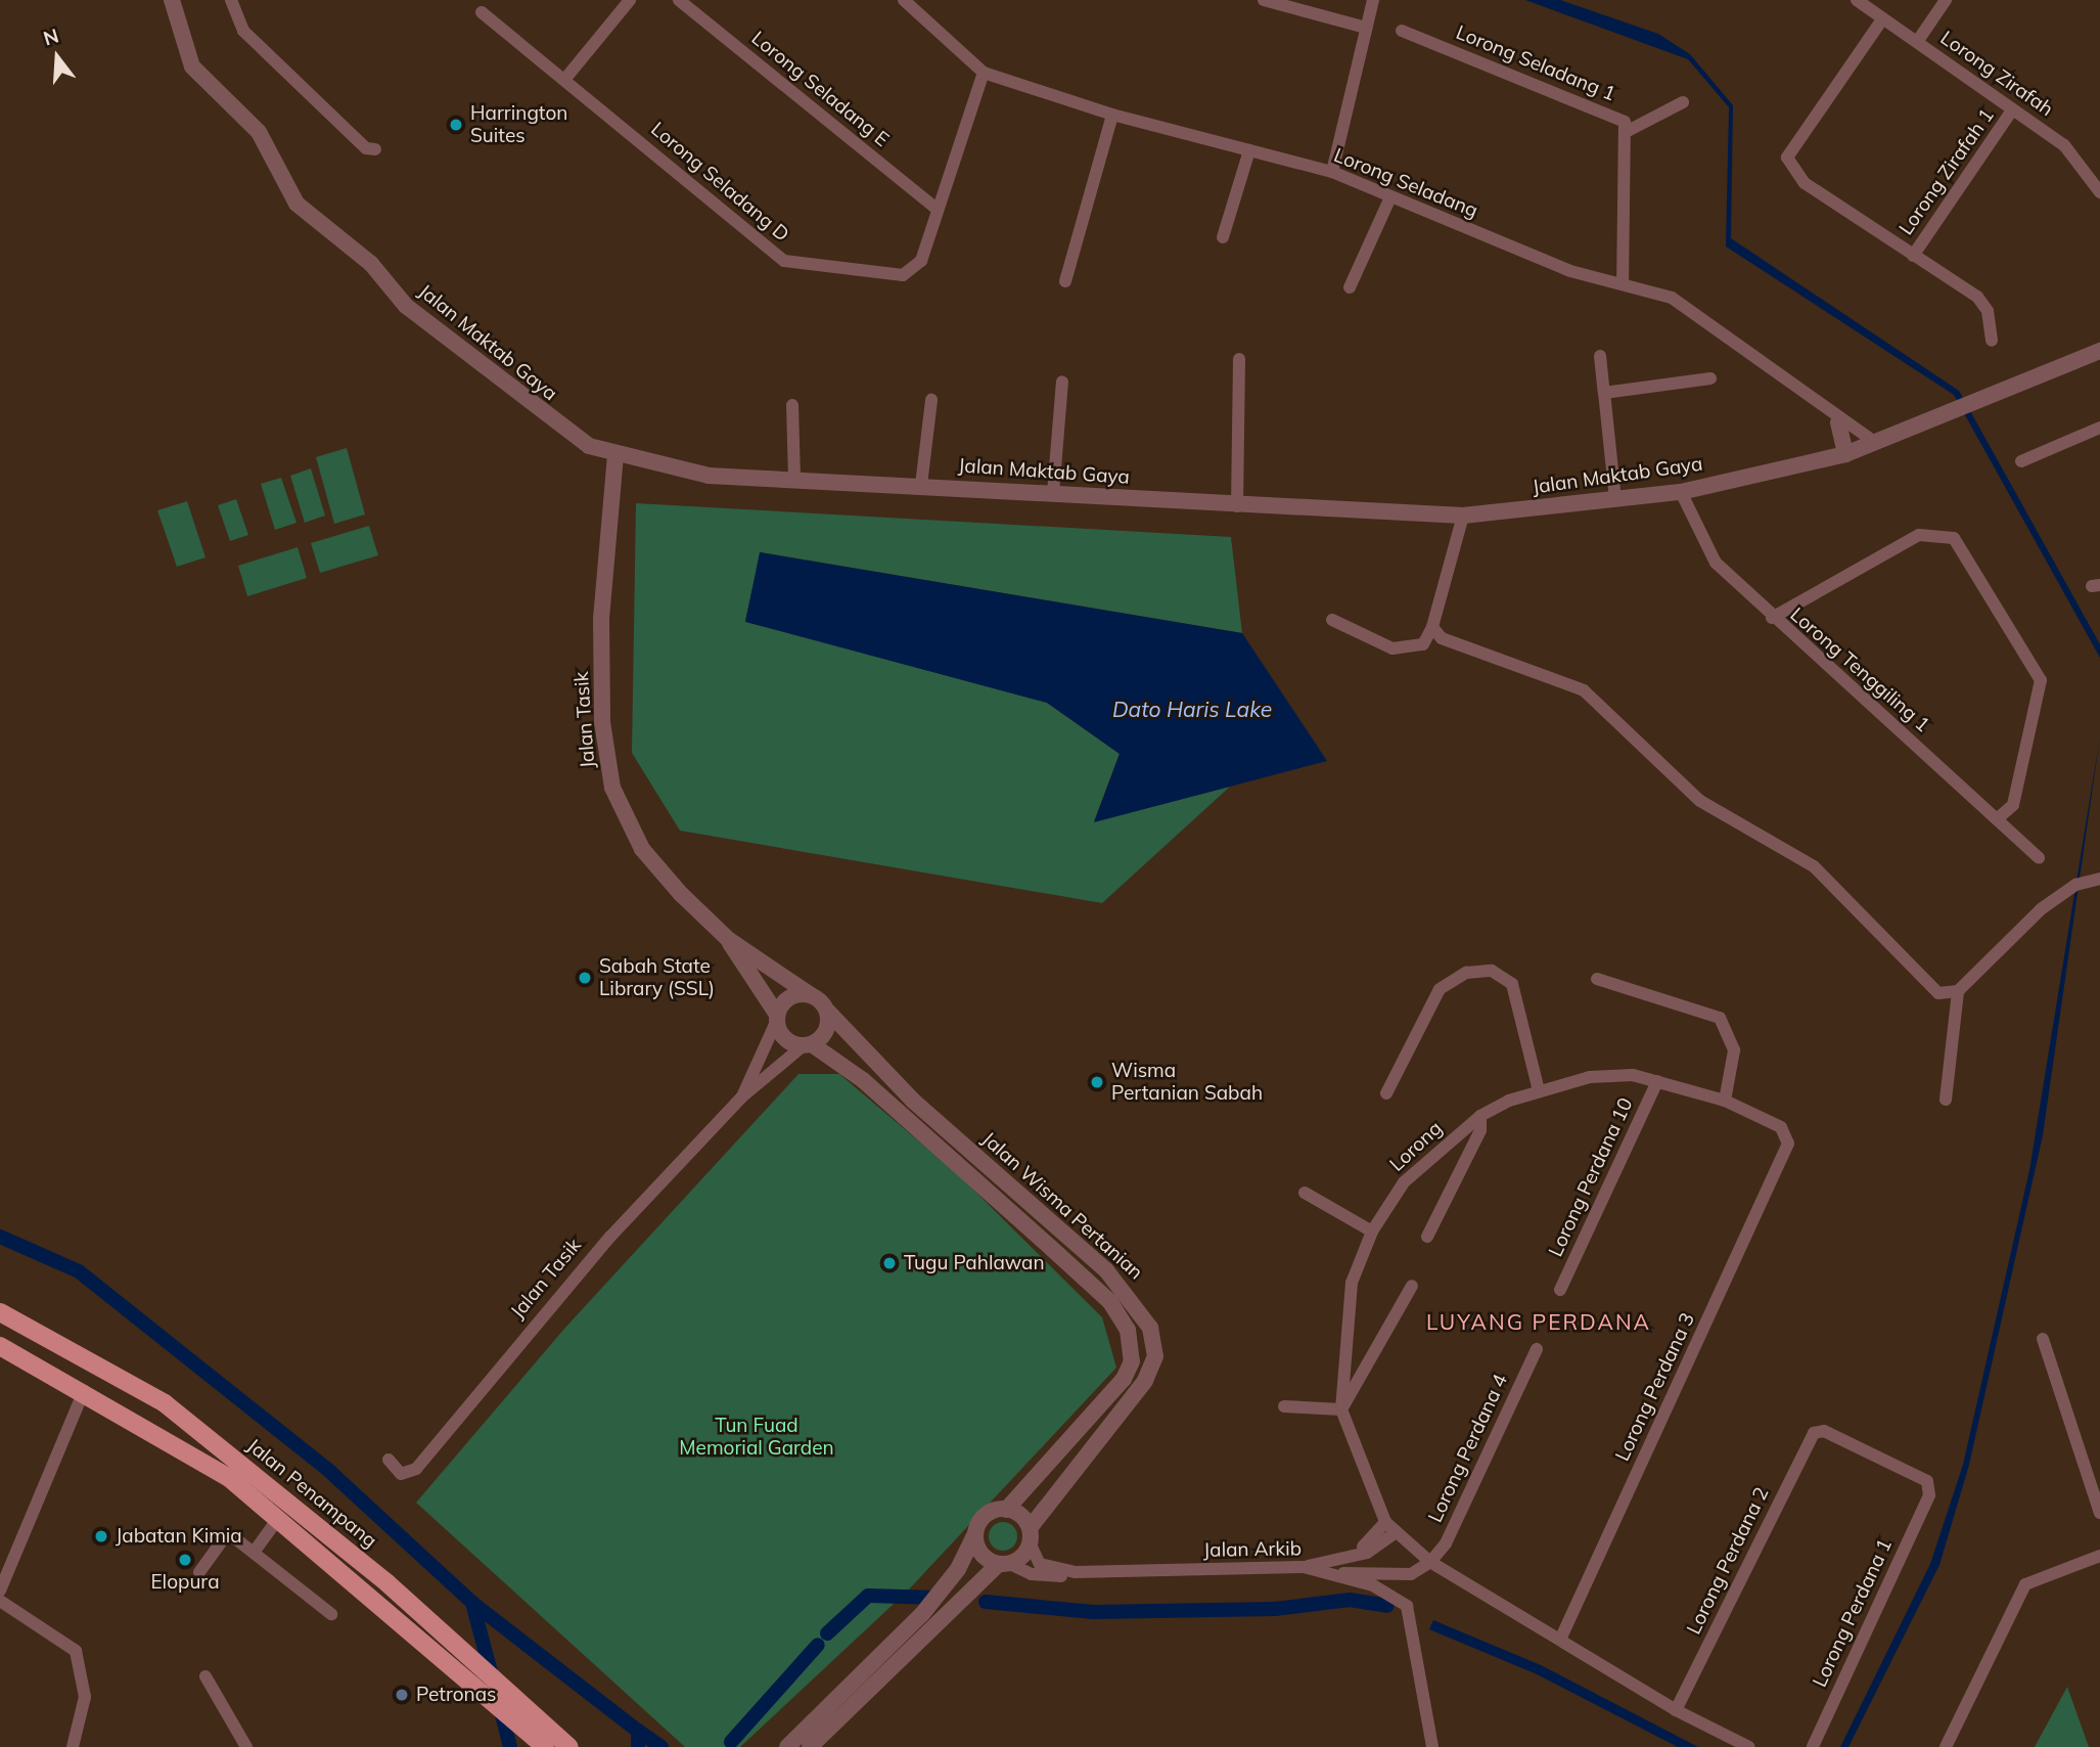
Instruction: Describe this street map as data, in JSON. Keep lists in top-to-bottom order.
{
  "streets": {
    "main road": ["Jalan Penampang"],
    "street": [
      "Lorong Seladang 1",
      "Lorong Zirafah",
      "Lorong Seladang E",
      "Lorong Zirafah 1",
      "Lorong Seladang D",
      "Lorong Seladang",
      "Jalan Maktab Gaya",
      "Lorong Tenggiling 1",
      "Jalan Tasik",
      "Lorong",
      "Lorong Perdana 10",
      "Jalan Wisma Pertanian",
      "Lorong Perdana 3",
      "Lorong Perdana 4",
      "Jalan Arkib",
      "Lorong Perdana 2",
      "Lorong Perdana 1"
    ]
  },
  "crossings": [
    ["Lorong Zirafah", "Lorong Zirafah 1"],
    ["Lorong Seladang E", "Lorong Seladang D"],
    ["Lorong Seladang D", "Lorong Seladang"],
    ["Lorong Seladang", "Jalan Maktab Gaya"],
    ["Jalan Maktab Gaya", "Lorong Tenggiling 1"],
    ["Jalan Maktab Gaya", "Jalan Tasik"],
    ["Jalan Tasik", "Jalan Wisma Pertanian"],
    ["Lorong", "Lorong Perdana 10"],
    ["Lorong", "Lorong Perdana 3"],
    ["Lorong", "Lorong Perdana 4"],
    ["Lorong", "Lorong Perdana 2"],
    ["Jalan Wisma Pertanian", "Jalan Arkib"],
    ["Lorong Perdana 2", "Lorong Perdana 1"]
  ],
  "districts": ["LUYANG PERDANA"],
  "water": ["Dato Haris Lake"],
  "parks": ["Tun Fuad Memorial Garden"],
  "places": [
    "Harrington Suites",
    "Sabah State Library (SSL)",
    "Wisma Pertanian Sabah",
    "Tugu Pahlawan",
    "Jabatan Kimia",
    "Elopura",
    "Petronas"
  ],
  "north": "top"
}
